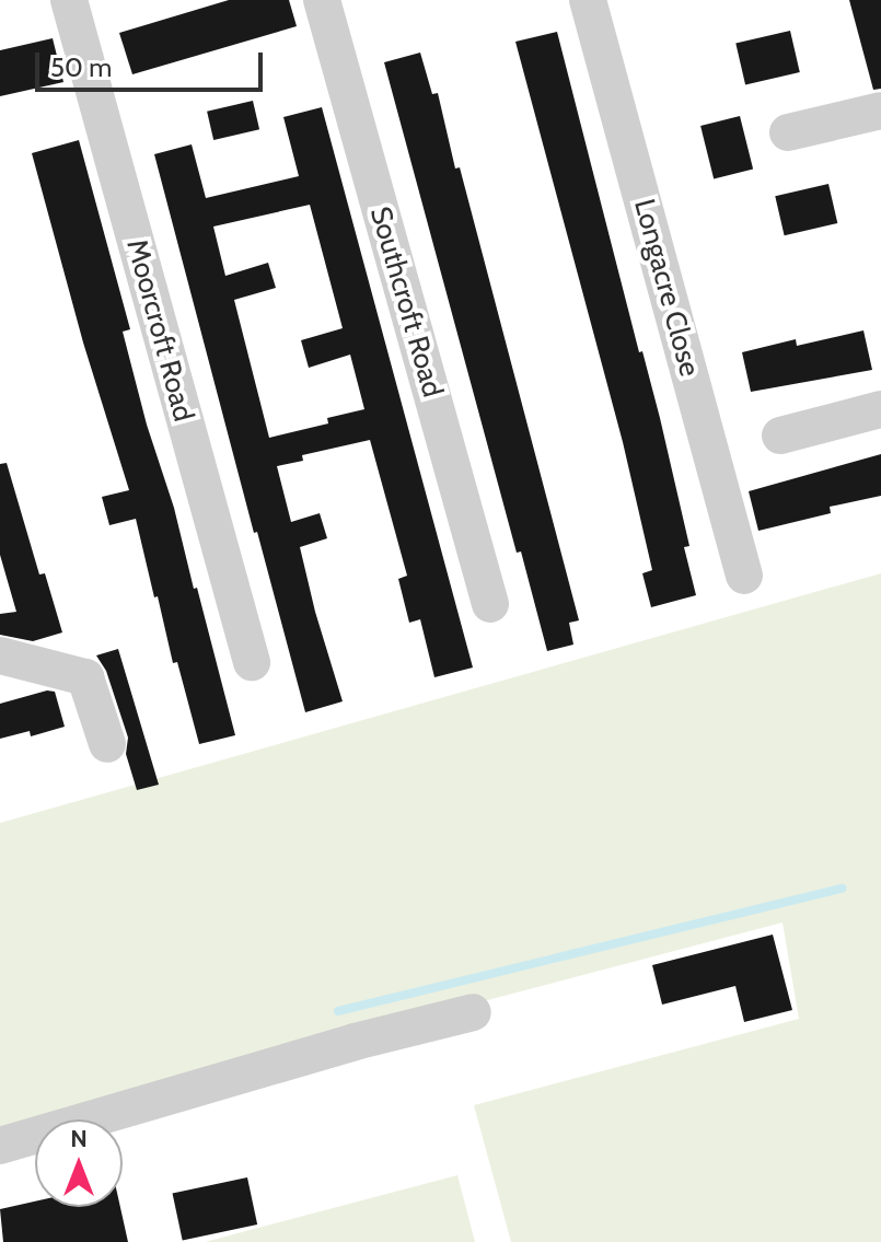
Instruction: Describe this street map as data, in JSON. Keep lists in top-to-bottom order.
{
  "streets": {
    "street": ["Longacre Close", "Southcroft Road", "Moorcroft Road"]
  },
  "scale_bar": "50 m",
  "north": "top"
}
